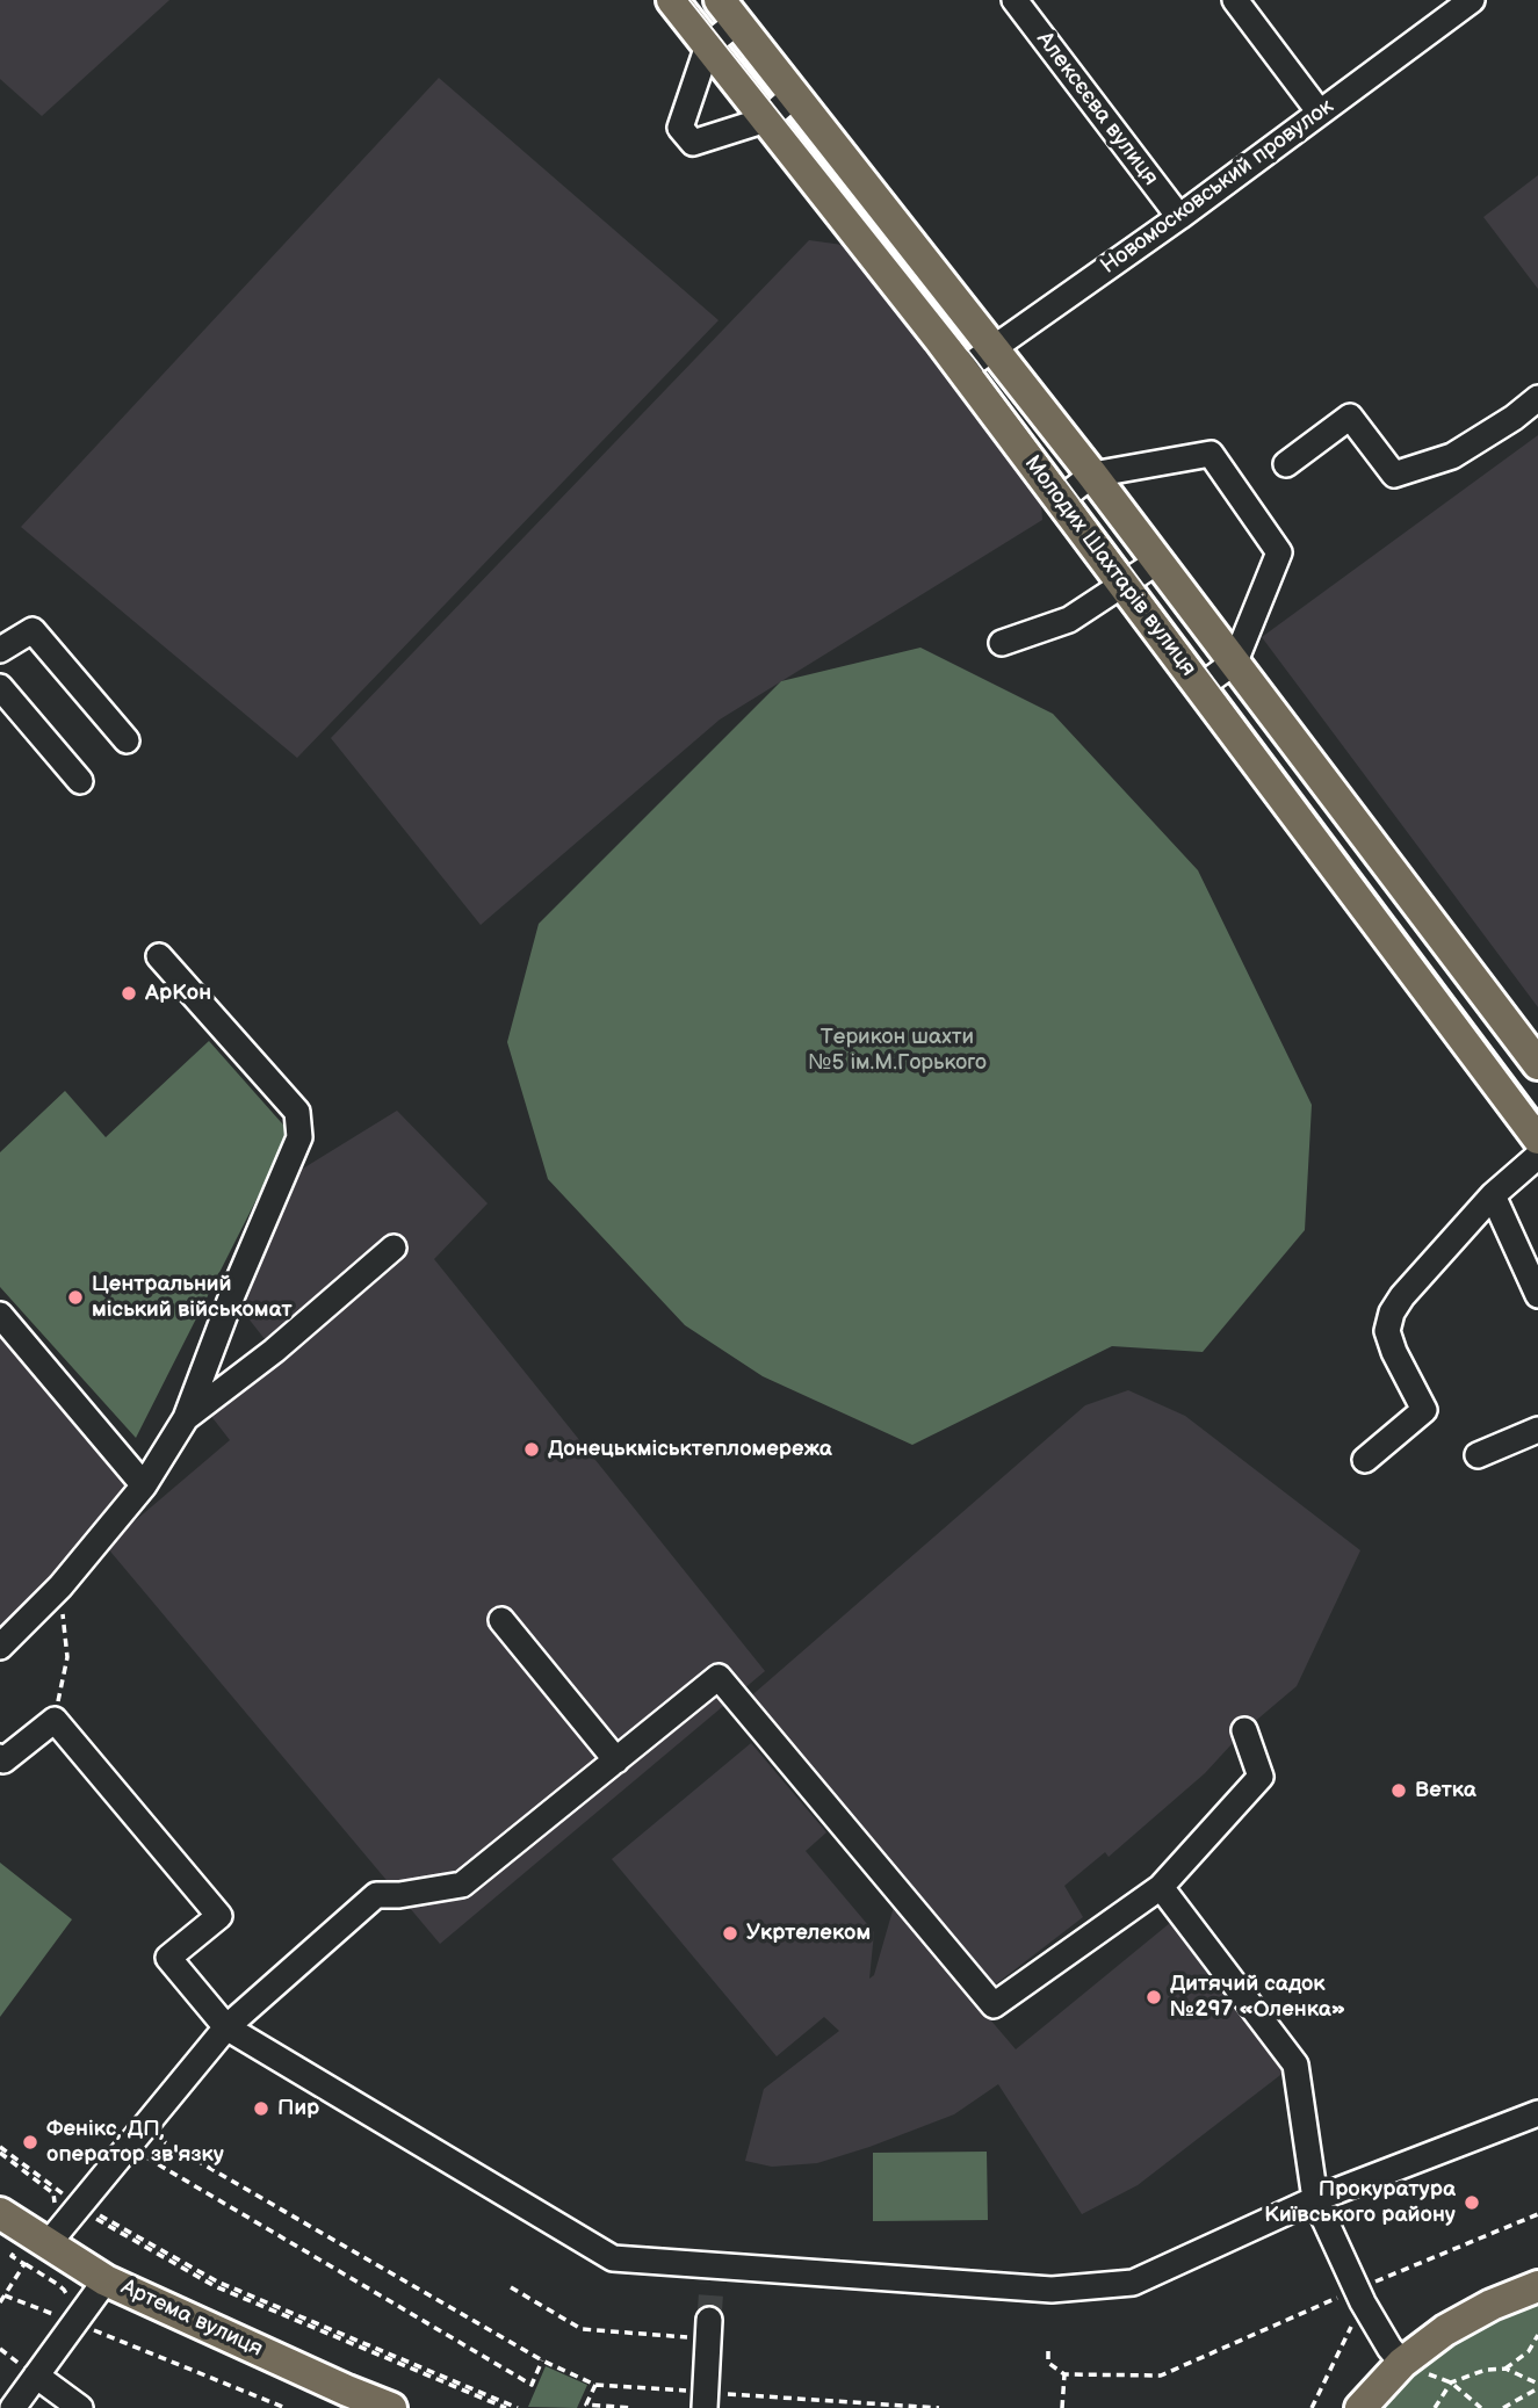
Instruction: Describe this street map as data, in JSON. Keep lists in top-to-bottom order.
{
  "streets": {
    "main road": ["Молодих Шахтарів вулиця", "Артема вулиця"],
    "street": ["Алексєєва вулиця", "Новомосковський провулок"]
  },
  "crossings": [
    ["Алексєєва вулиця", "Новомосковський провулок"],
    ["Новомосковський провулок", "Молодих Шахтарів вулиця"]
  ],
  "parks": ["Терикон шахти №5 ім.М.Горького"],
  "places": [
    "АрКон",
    "Центральний міський військомат",
    "Донецькміськтепломережа",
    "Ветка",
    "Укртелеком",
    "Дитячий садок №297 «Оленка»",
    "Пир",
    "Фенікс, ДП, оператор зв'язку",
    "Прокуратура Київського району"
  ]
}
